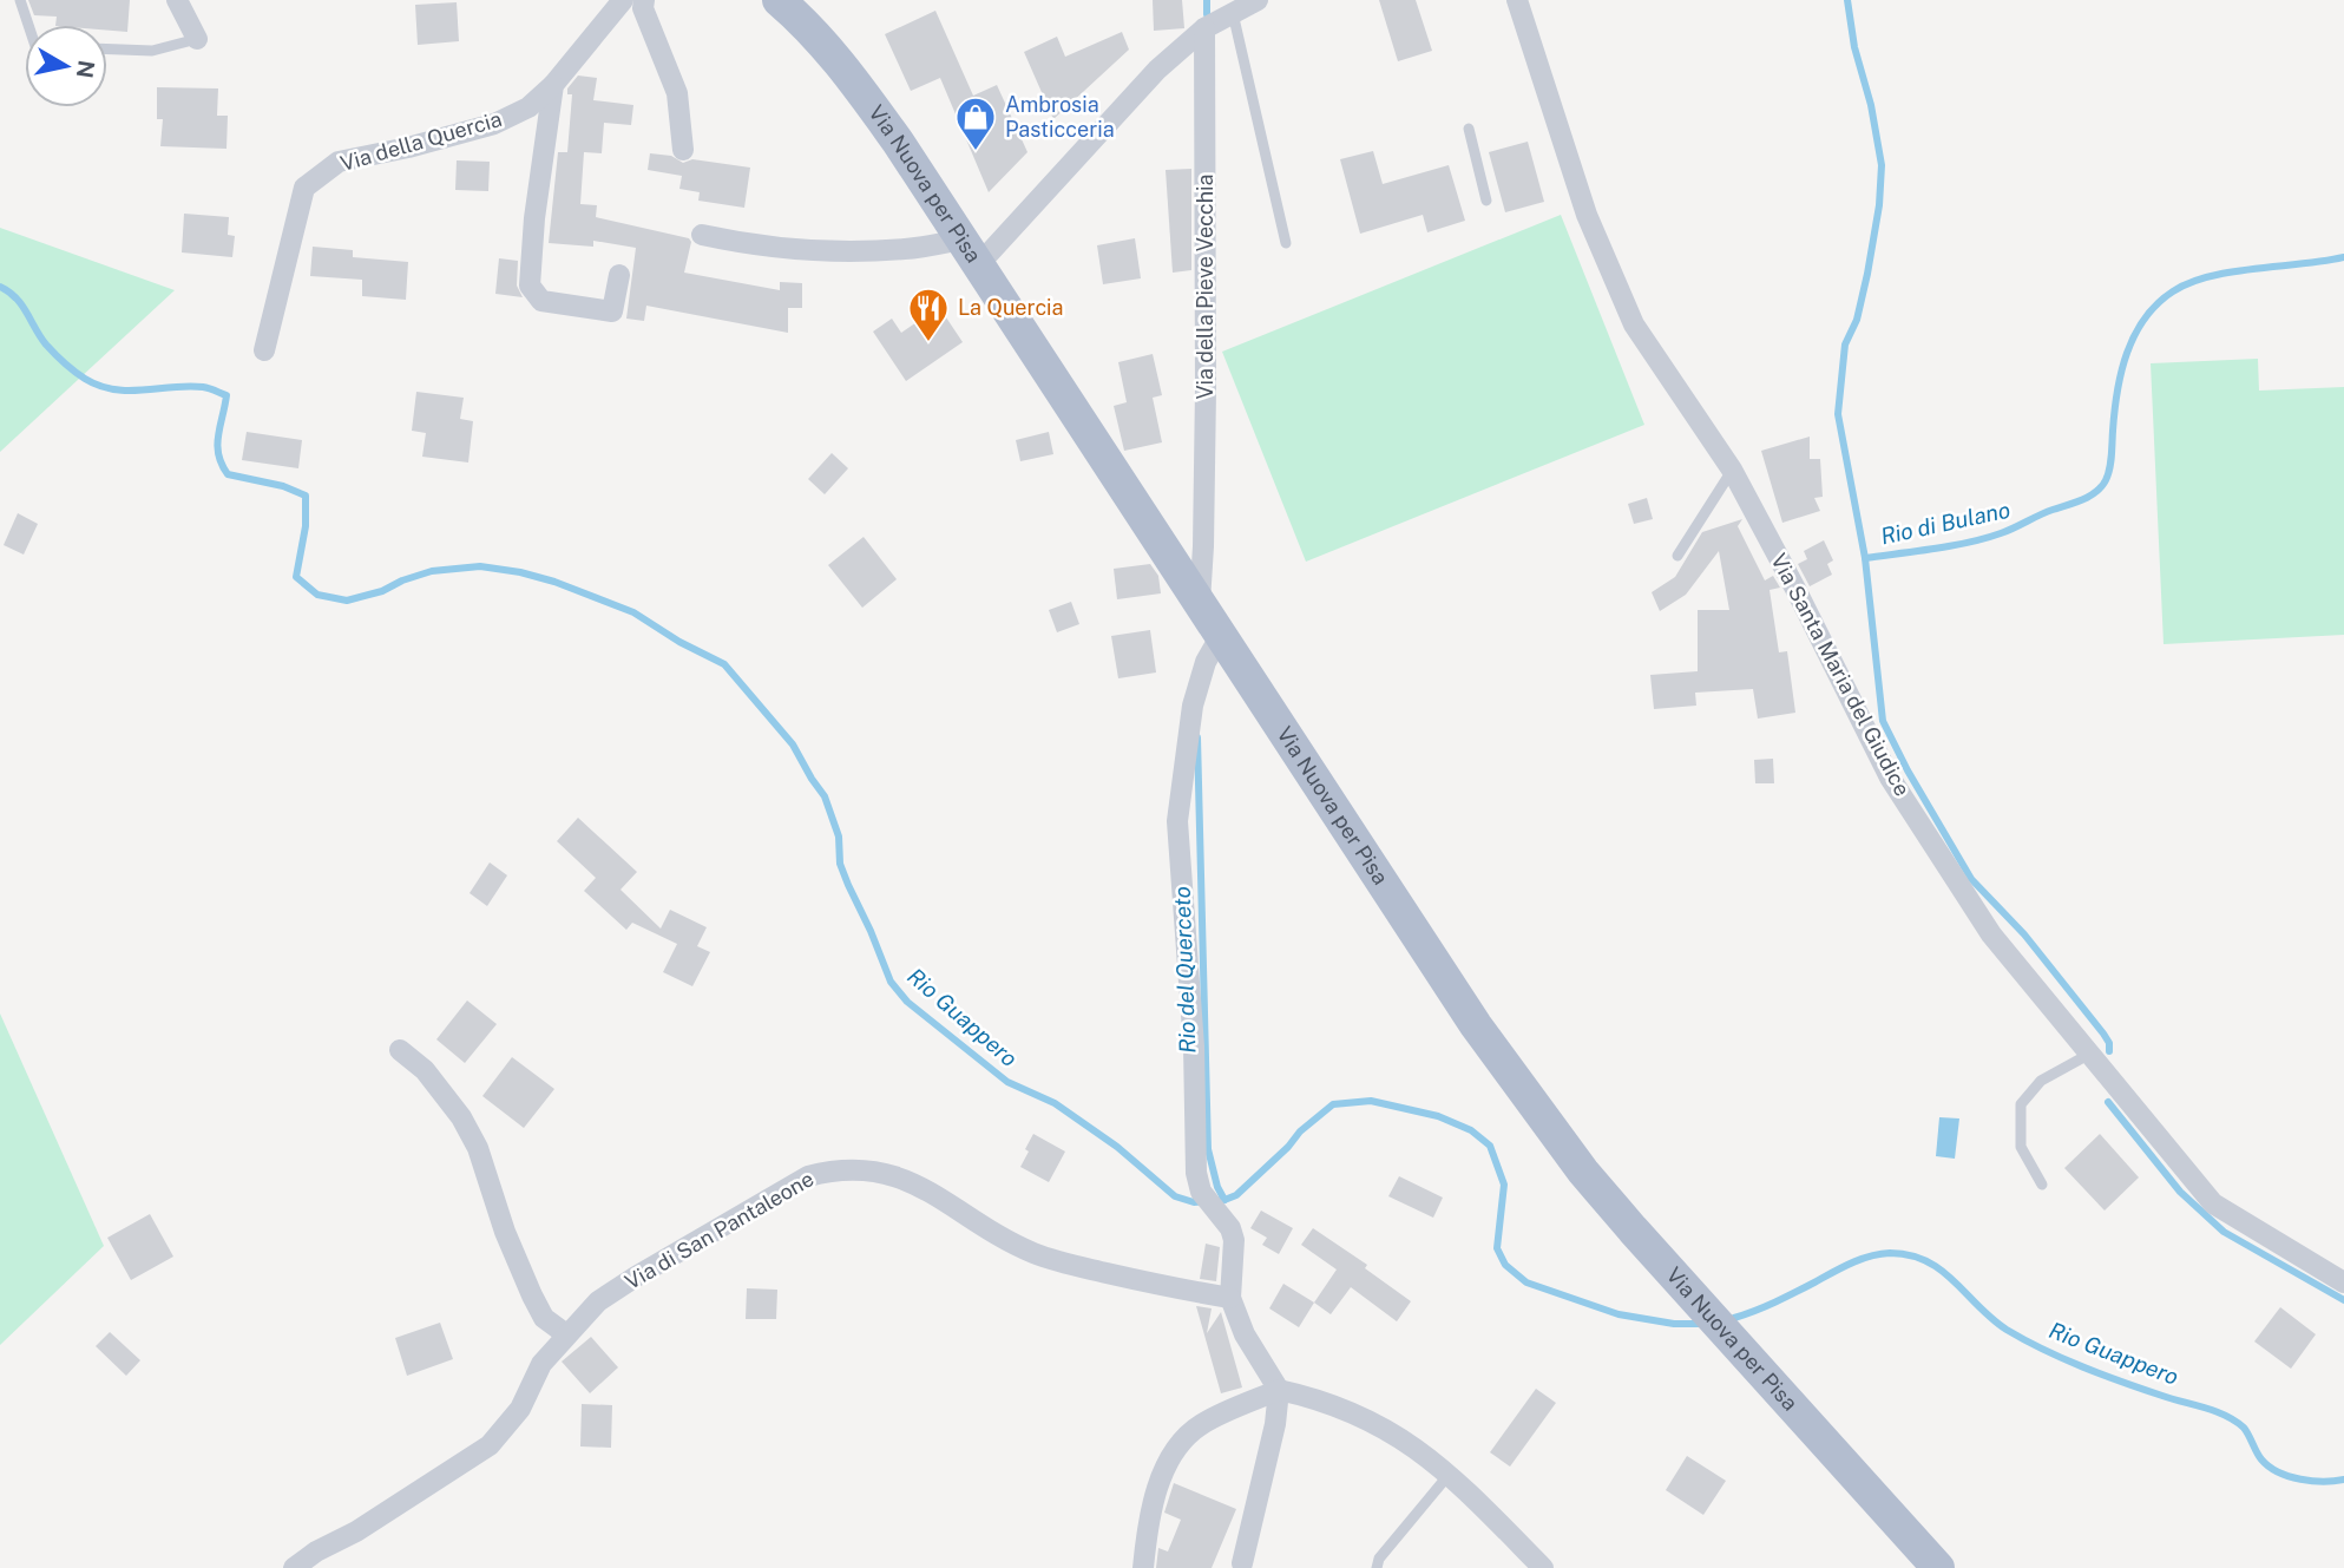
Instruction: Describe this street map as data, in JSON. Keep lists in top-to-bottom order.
{
  "streets": {
    "main road": ["Via Nuova per Pisa"],
    "street": [
      "Via della Quercia",
      "Via della Pieve Vecchia",
      "Via Santa Maria del Giudice",
      "Via di San Pantaleone"
    ]
  },
  "crossings": [
    ["Via Nuova per Pisa", "Via della Pieve Vecchia"]
  ],
  "water": ["Rio di Bulano", "Rio del Querceto", "Rio Guappero"],
  "places": {
    "shop": ["Ambrosia Pasticceria"],
    "restaurant": ["La Quercia"]
  },
  "north": "right"
}
